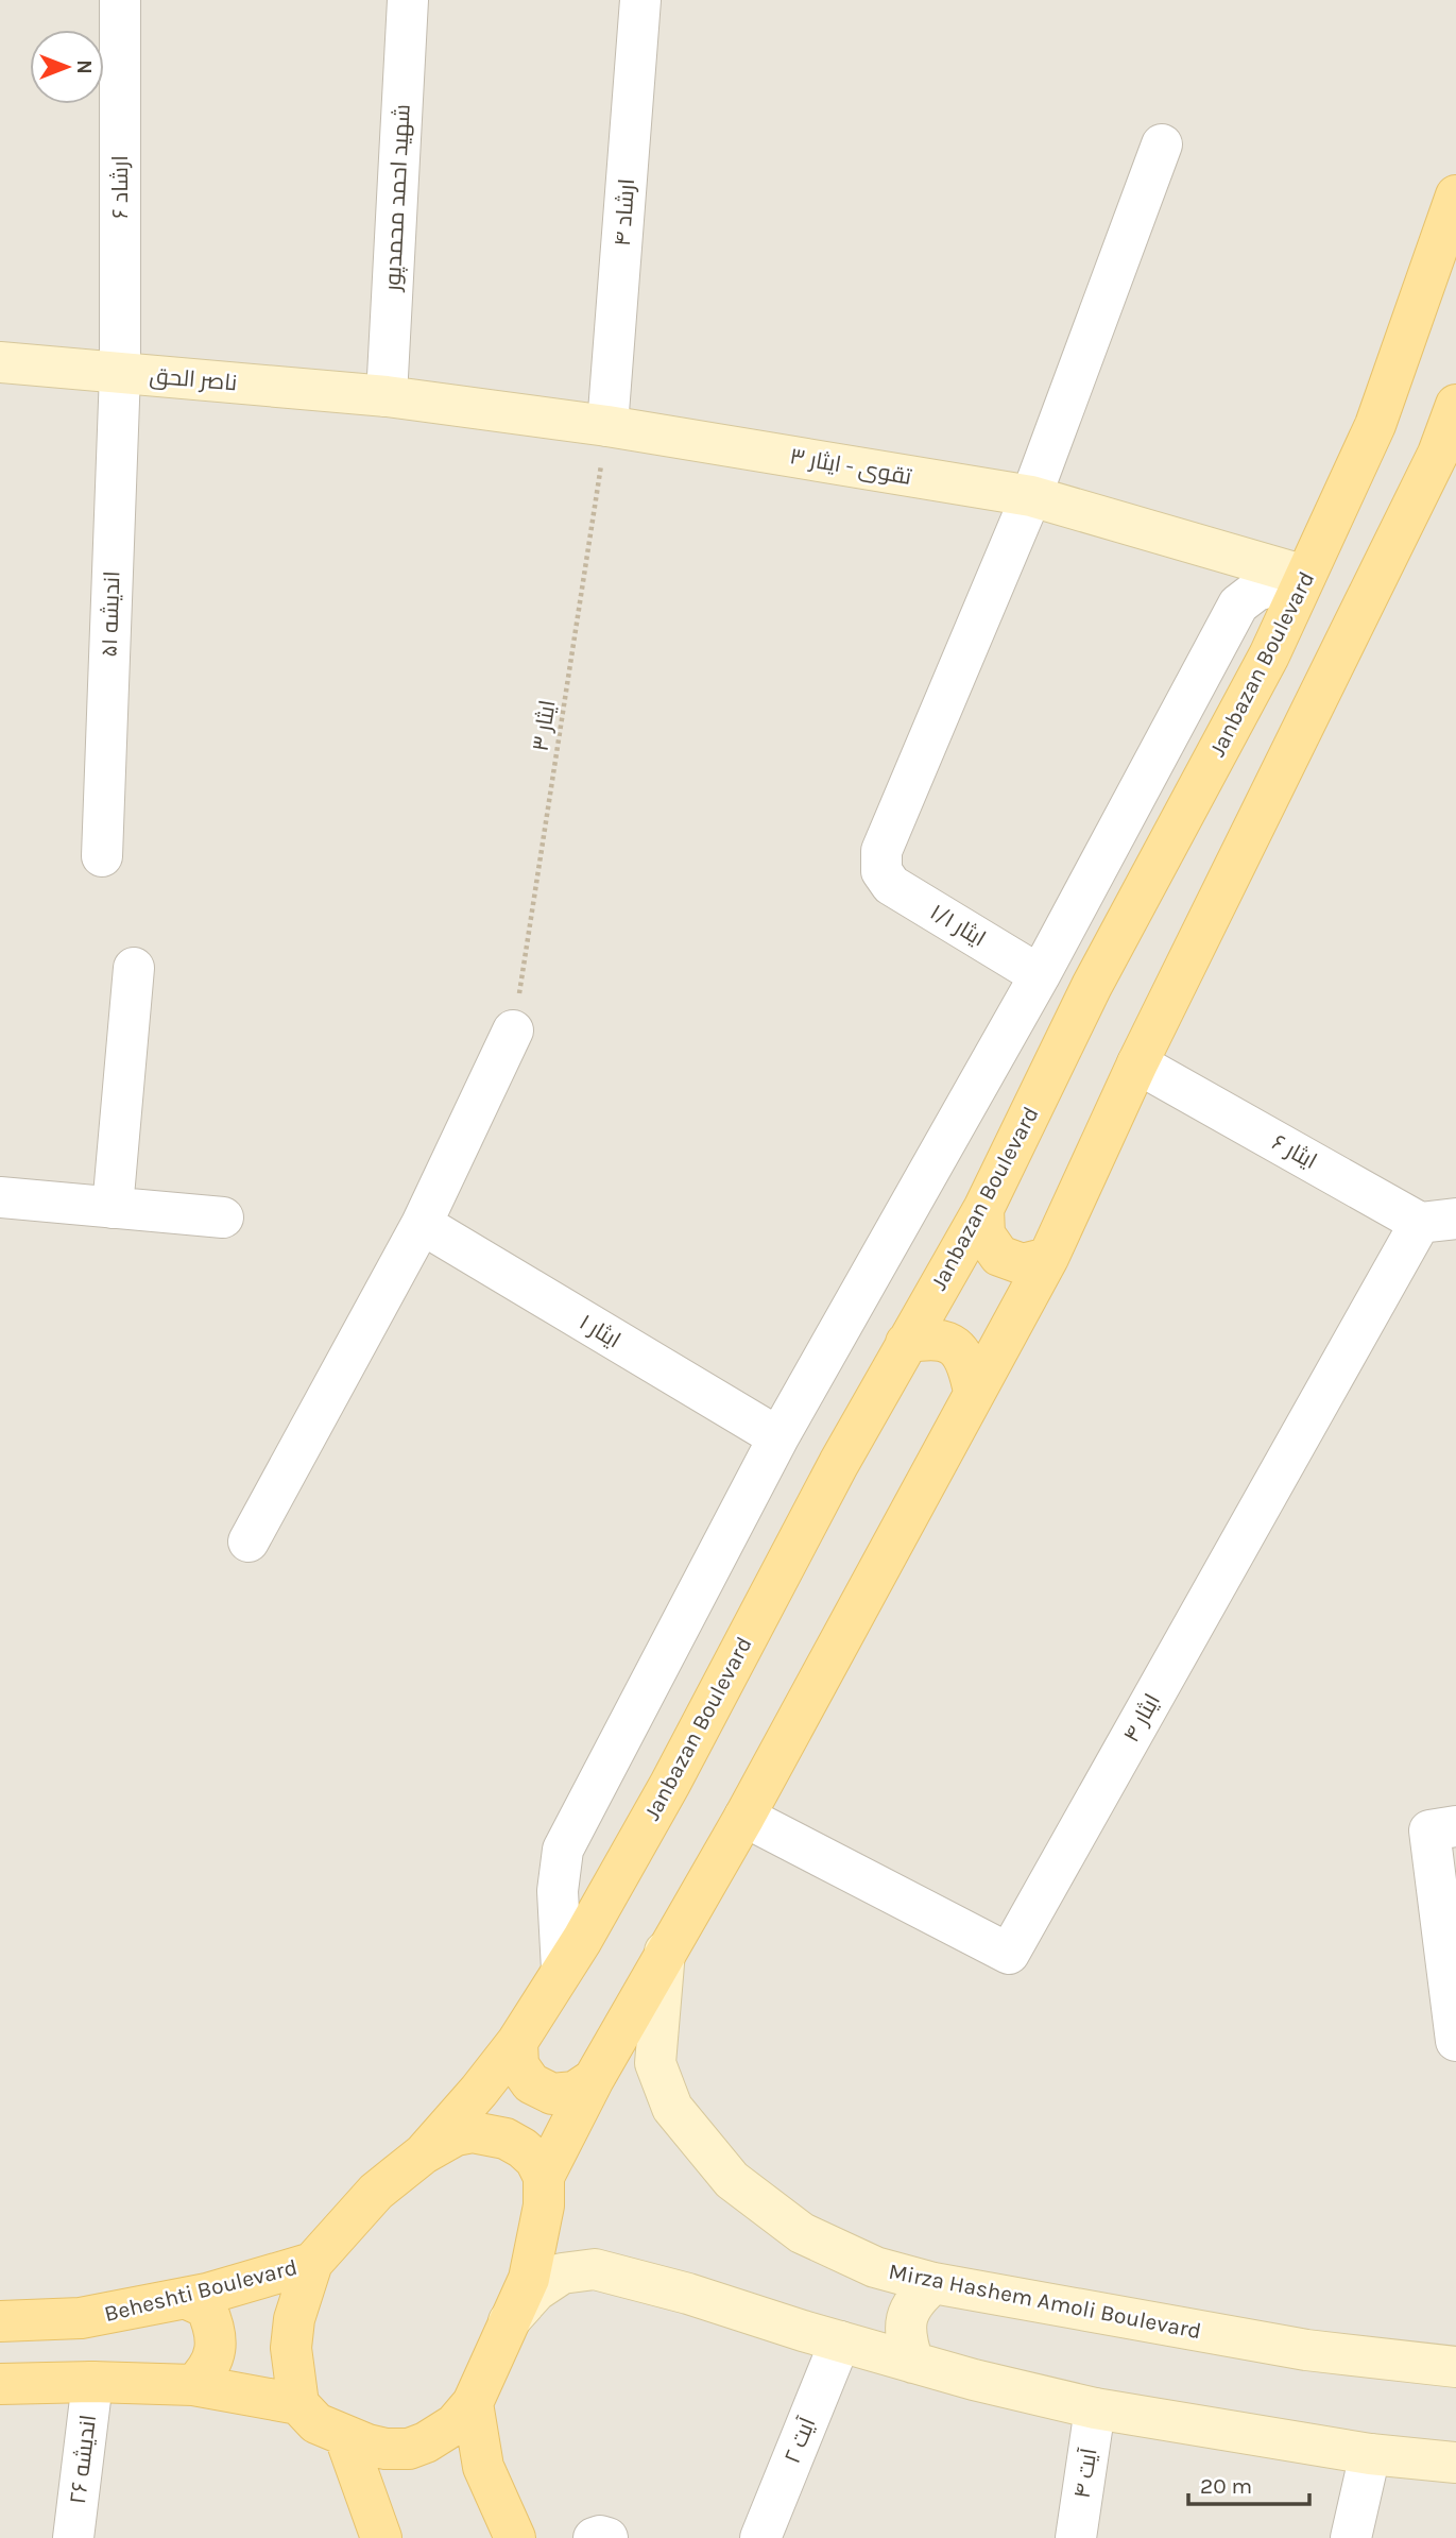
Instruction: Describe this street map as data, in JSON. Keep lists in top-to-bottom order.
{
  "streets": {
    "main road": [
      "ناصر الحق",
      "تقوی - ایثار ۳",
      "Janbazan Boulevard",
      "Beheshti Boulevard",
      "Mirza Hashem Amoli Boulevard"
    ],
    "street": [
      "ارشاد ۶",
      "شهید احمد محمدپور",
      "ارشاد ۴",
      "اندیشه ۵۱",
      "ایثار ۱/۱",
      "ایثار ۶",
      "ایثار ۱",
      "ایثار ۴",
      "آیت ۲",
      "اندیشه ۲۶",
      "آیت ۴"
    ],
    "path": ["ایثار ۳"]
  },
  "crossings": [
    ["ارشاد ۶", "ناصر الحق"],
    ["ارشاد ۶", "اندیشه ۵۱"],
    ["شهید احمد محمدپور", "ناصر الحق"],
    ["شهید احمد محمدپور", "تقوی - ایثار ۳"],
    ["ارشاد ۴", "تقوی - ایثار ۳"],
    ["ارشاد ۴", "ایثار ۳"],
    ["ناصر الحق", "تقوی - ایثار ۳"],
    ["ناصر الحق", "اندیشه ۵۱"],
    ["تقوی - ایثار ۳", "Janbazan Boulevard"],
    ["تقوی - ایثار ۳", "ایثار ۳"],
    ["تقوی - ایثار ۳", "ایثار ۱/۱"],
    ["ایثار ۶", "ایثار ۴"]
  ],
  "scale_bar": "20 m",
  "north": "right"
}
